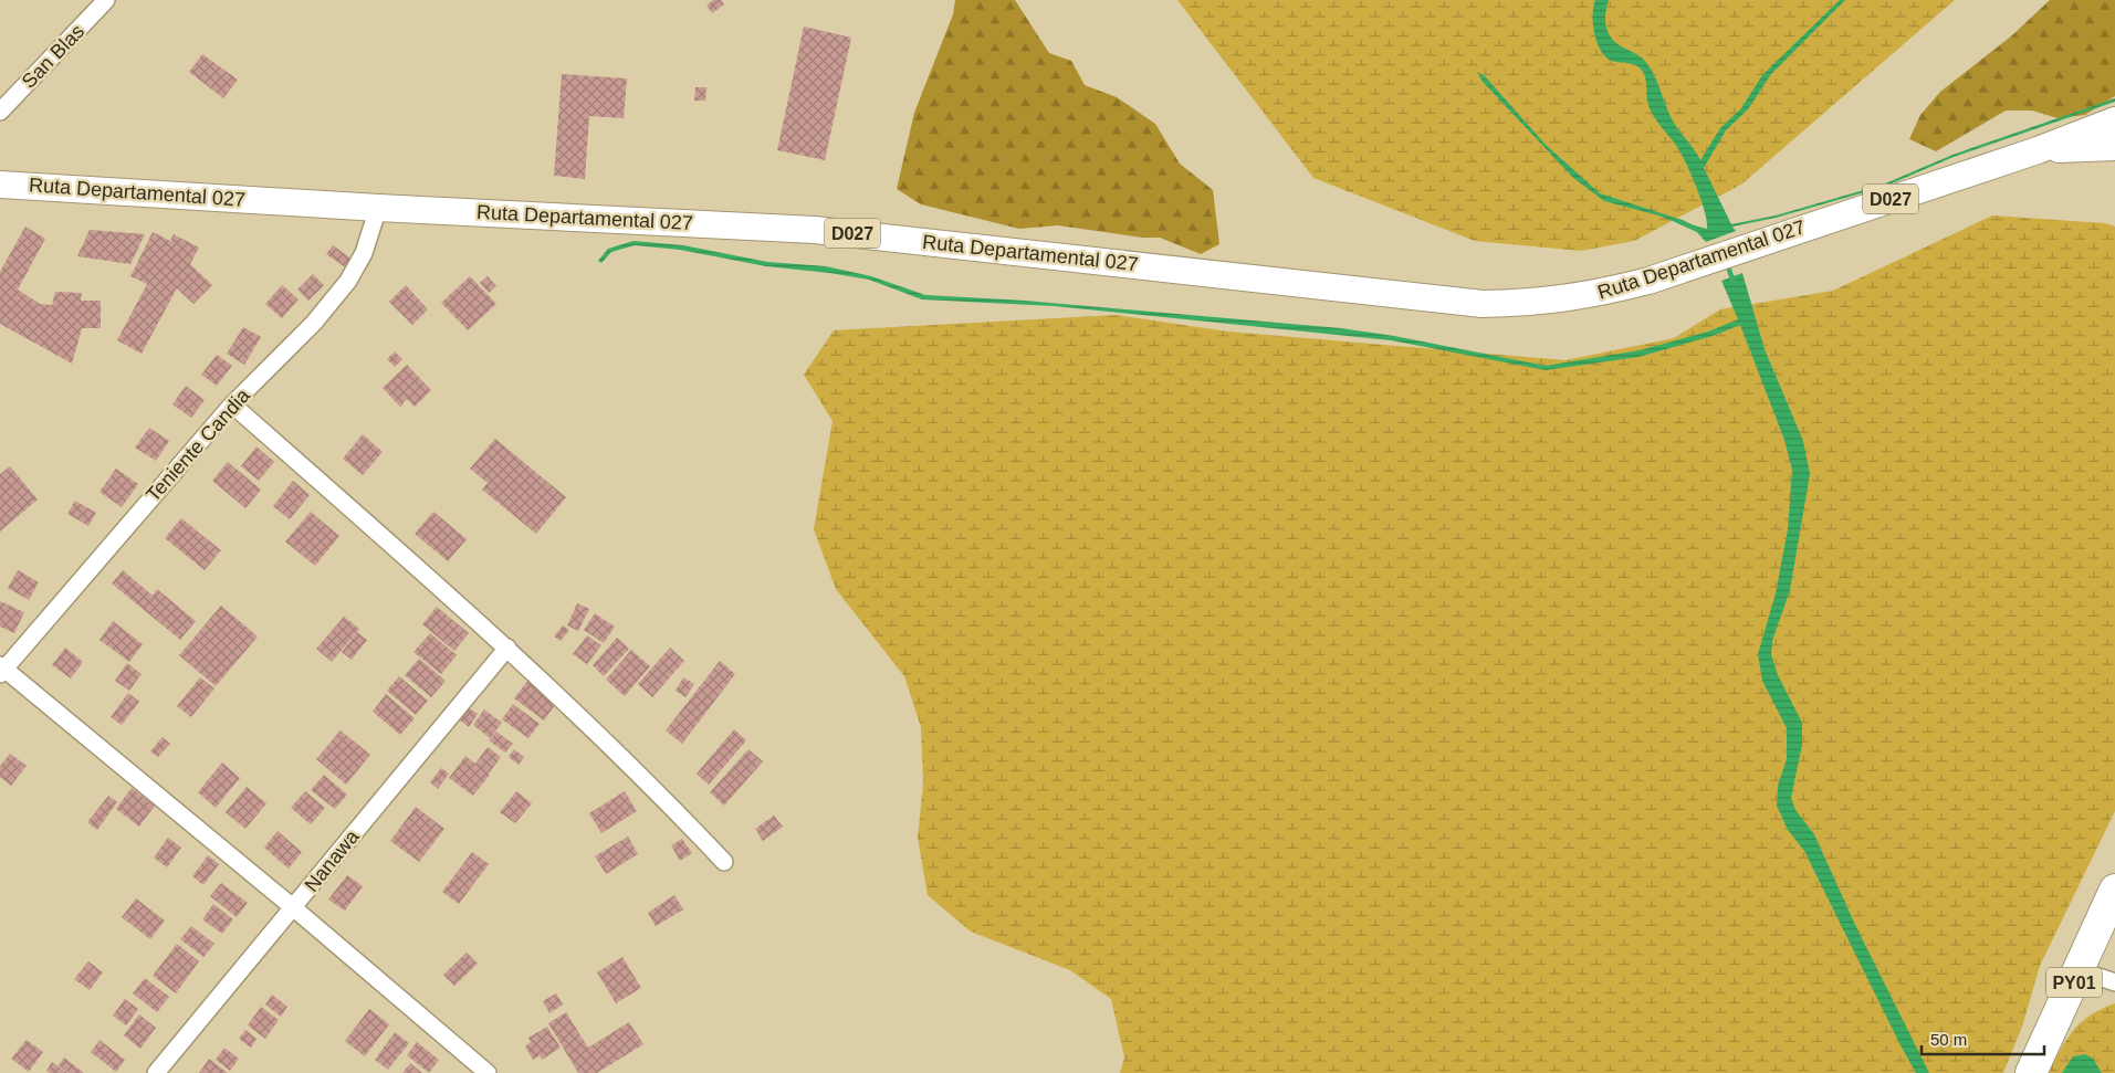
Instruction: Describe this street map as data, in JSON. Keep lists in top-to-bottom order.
{
  "streets": {
    "highway": ["PY01"],
    "main road": ["Ruta Departamental 027", "D027"],
    "street": ["San Blas", "Teniente Candia", "Nanawa"]
  },
  "crossings": [
    ["Ruta Departamental 027", "Teniente Candia"]
  ],
  "scale_bar": "50 m"
}
